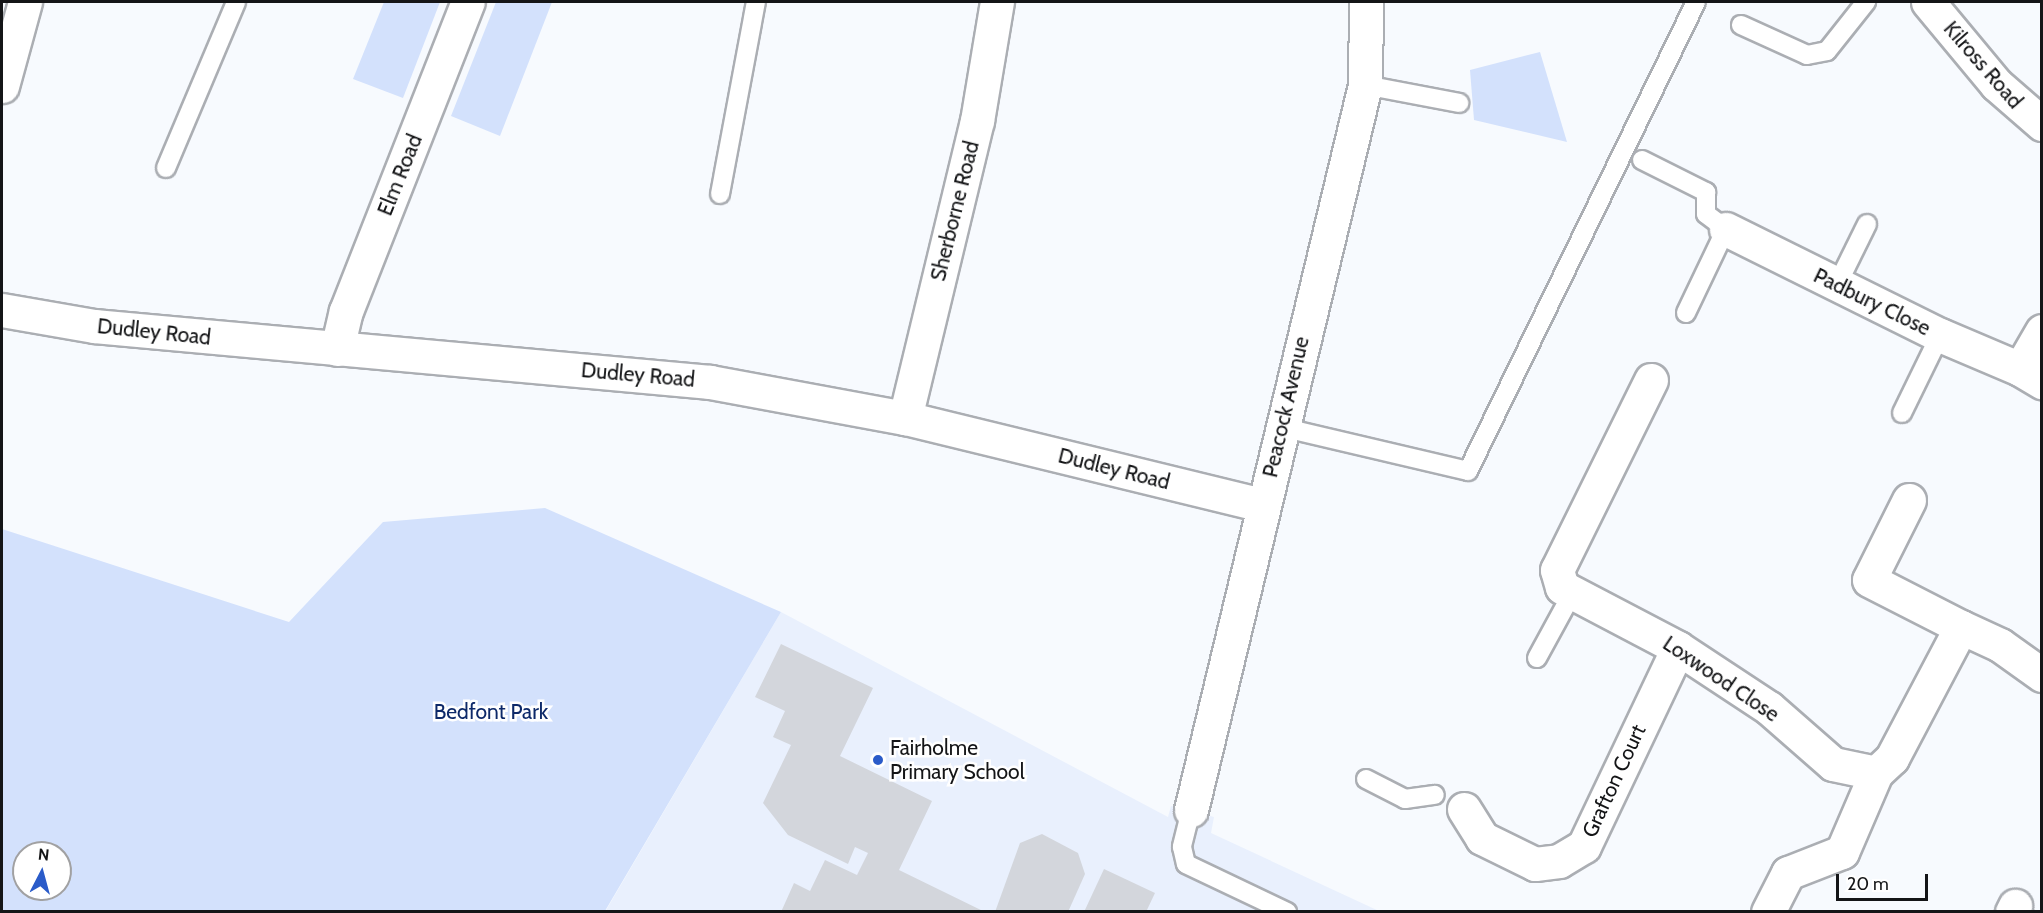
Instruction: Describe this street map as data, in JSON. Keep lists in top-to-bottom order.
{
  "streets": {
    "street": [
      "Kilross Road",
      "Elm Road",
      "Sherborne Road",
      "Padbury Close",
      "Dudley Road",
      "Peacock Avenue",
      "Loxwood Close",
      "Grafton Court"
    ]
  },
  "crossings": [
    ["Elm Road", "Dudley Road"],
    ["Sherborne Road", "Dudley Road"],
    ["Dudley Road", "Peacock Avenue"],
    ["Loxwood Close", "Grafton Court"]
  ],
  "parks": ["Bedfont Park"],
  "places": ["Fairholme Primary School"],
  "scale_bar": "20 m",
  "north": "top"
}
